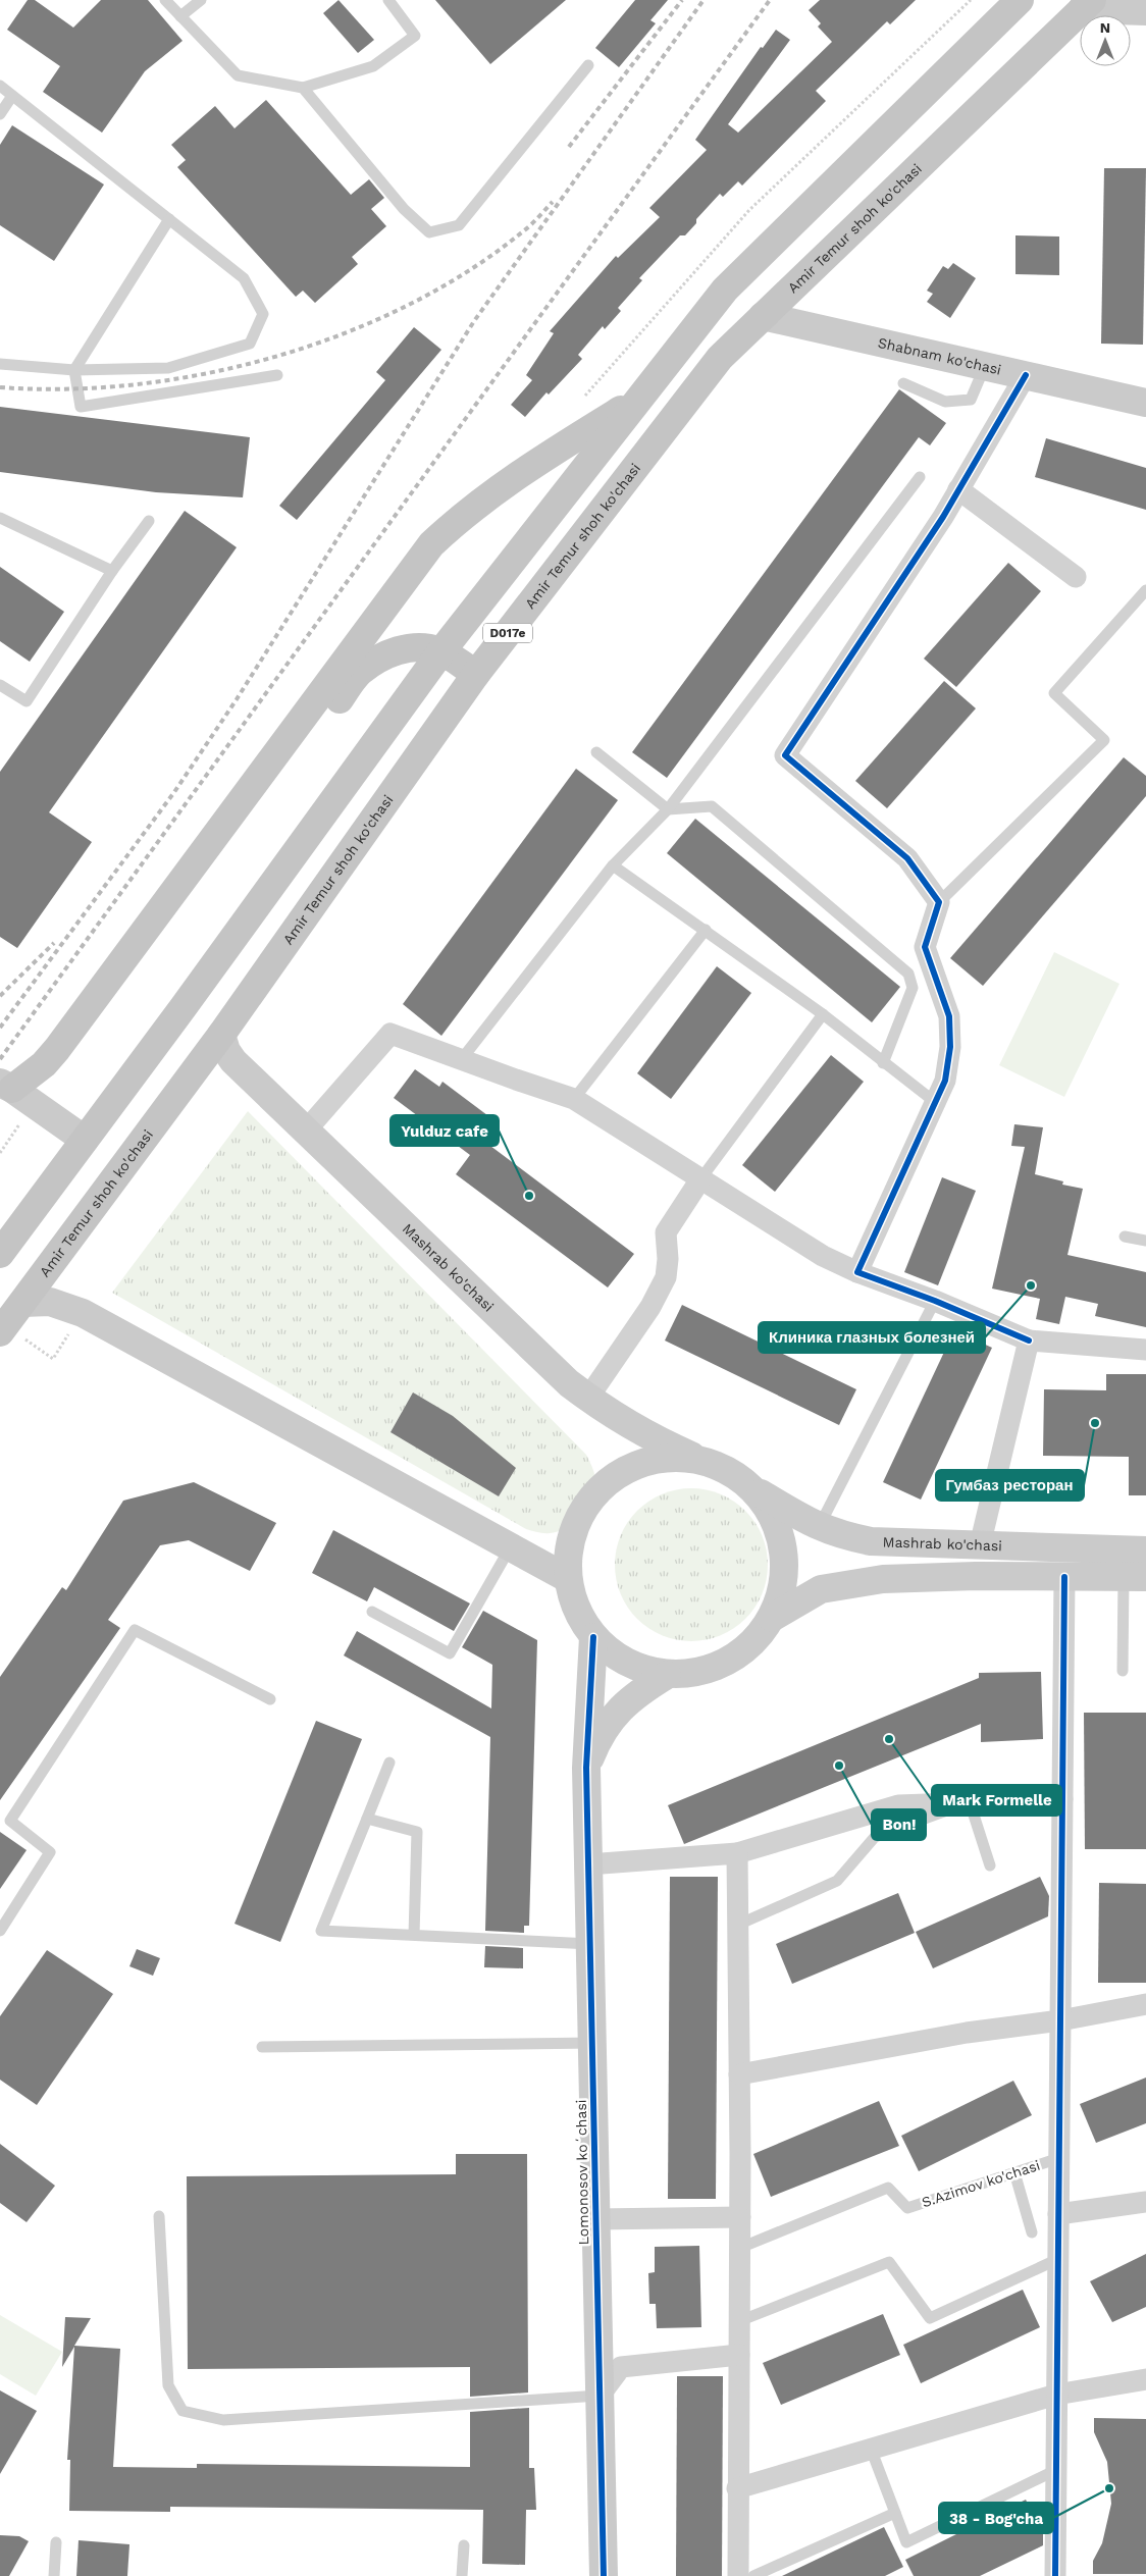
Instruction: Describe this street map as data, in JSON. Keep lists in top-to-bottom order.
{
  "streets": {
    "main road": [
      "Amir Temur shoh ko'chasi",
      "Shabnam ko'chasi",
      "D017e",
      "Mashrab ko'chasi",
      "Lomonosov koʻchasi"
    ],
    "lane": ["S.Azimov ko'chasi"]
  },
  "crossings": [
    ["Amir Temur shoh ko'chasi", "Shabnam ko'chasi"],
    ["Amir Temur shoh ko'chasi", "Mashrab ko'chasi"],
    ["Mashrab ko'chasi", "Lomonosov koʻchasi"]
  ],
  "places": [
    "Yulduz cafe",
    "Клиника глазных болезней",
    "Гумбаз ресторан",
    "Mark Formelle",
    "Bon!",
    "38 - Bog'cha"
  ],
  "north": "top"
}
